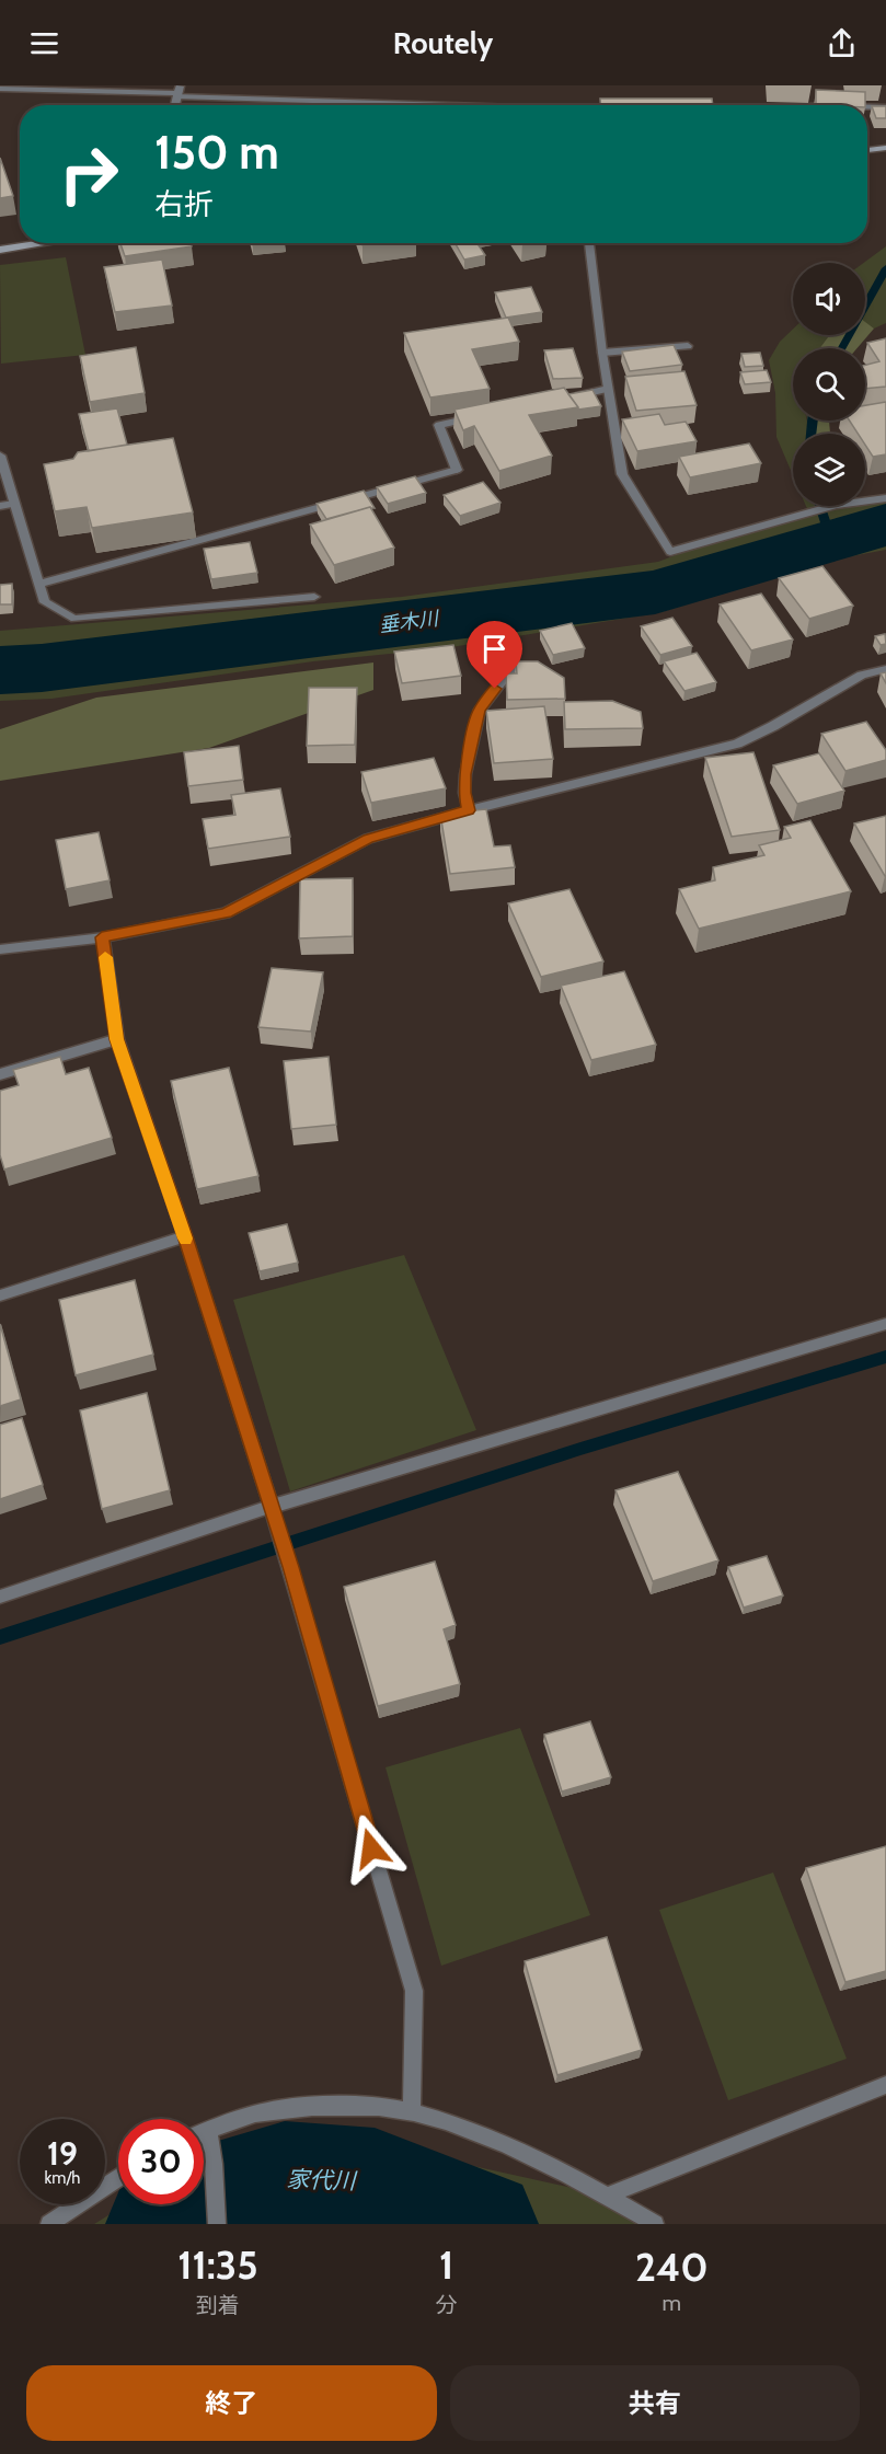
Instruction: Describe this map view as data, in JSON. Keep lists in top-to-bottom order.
{
  "water": ["垂木川", "家代川"],
  "page": {
    "header": "Routely",
    "turn": ["150 m", "右折"],
    "speed": "19 km/h",
    "limit": "30",
    "eta": [
      "11:35",
      "到着",
      "1",
      "分",
      "240",
      "m"
    ],
    "buttons": ["終了", "共有"]
  }
}
